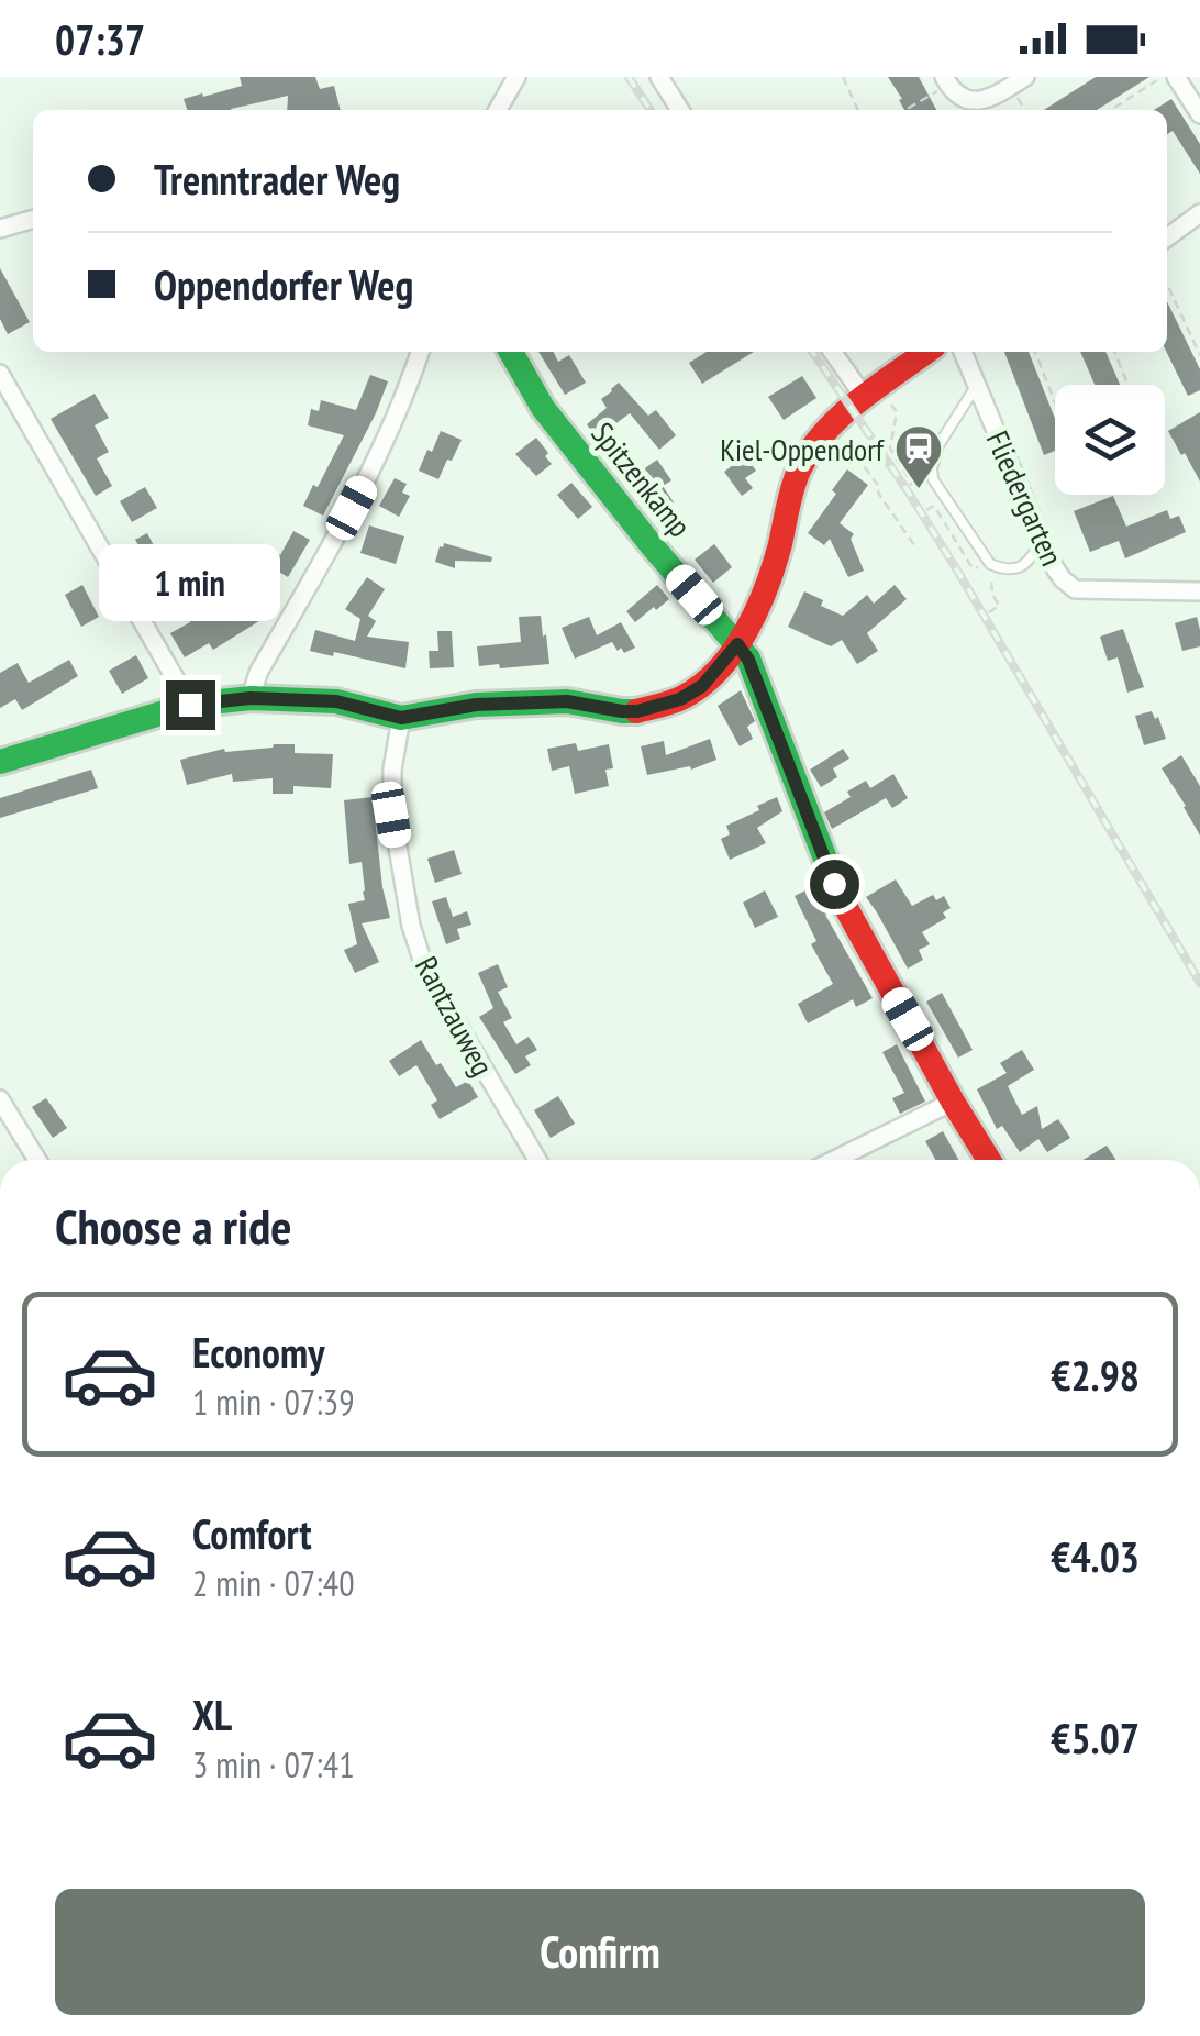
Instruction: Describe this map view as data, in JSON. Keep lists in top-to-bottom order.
{
  "streets": {
    "street": ["Spitzenkamp", "Fliedergarten", "Rantzauweg"]
  },
  "places": {
    "station": ["Kiel-Oppendorf"]
  },
  "page": {
    "status": "07:37",
    "banner": ["Trenntrader Weg", "Oppendorfer Weg"],
    "bubble": "1 min",
    "heading": "Choose a ride",
    "list": [
      {
        "name": "Economy",
        "note": "1 min · 07:39",
        "value": "€2.98"
      },
      {
        "name": "Comfort",
        "note": "2 min · 07:40",
        "value": "€4.03"
      },
      {
        "name": "XL",
        "note": "3 min · 07:41",
        "value": "€5.07"
      }
    ],
    "buttons": "Confirm"
  }
}
